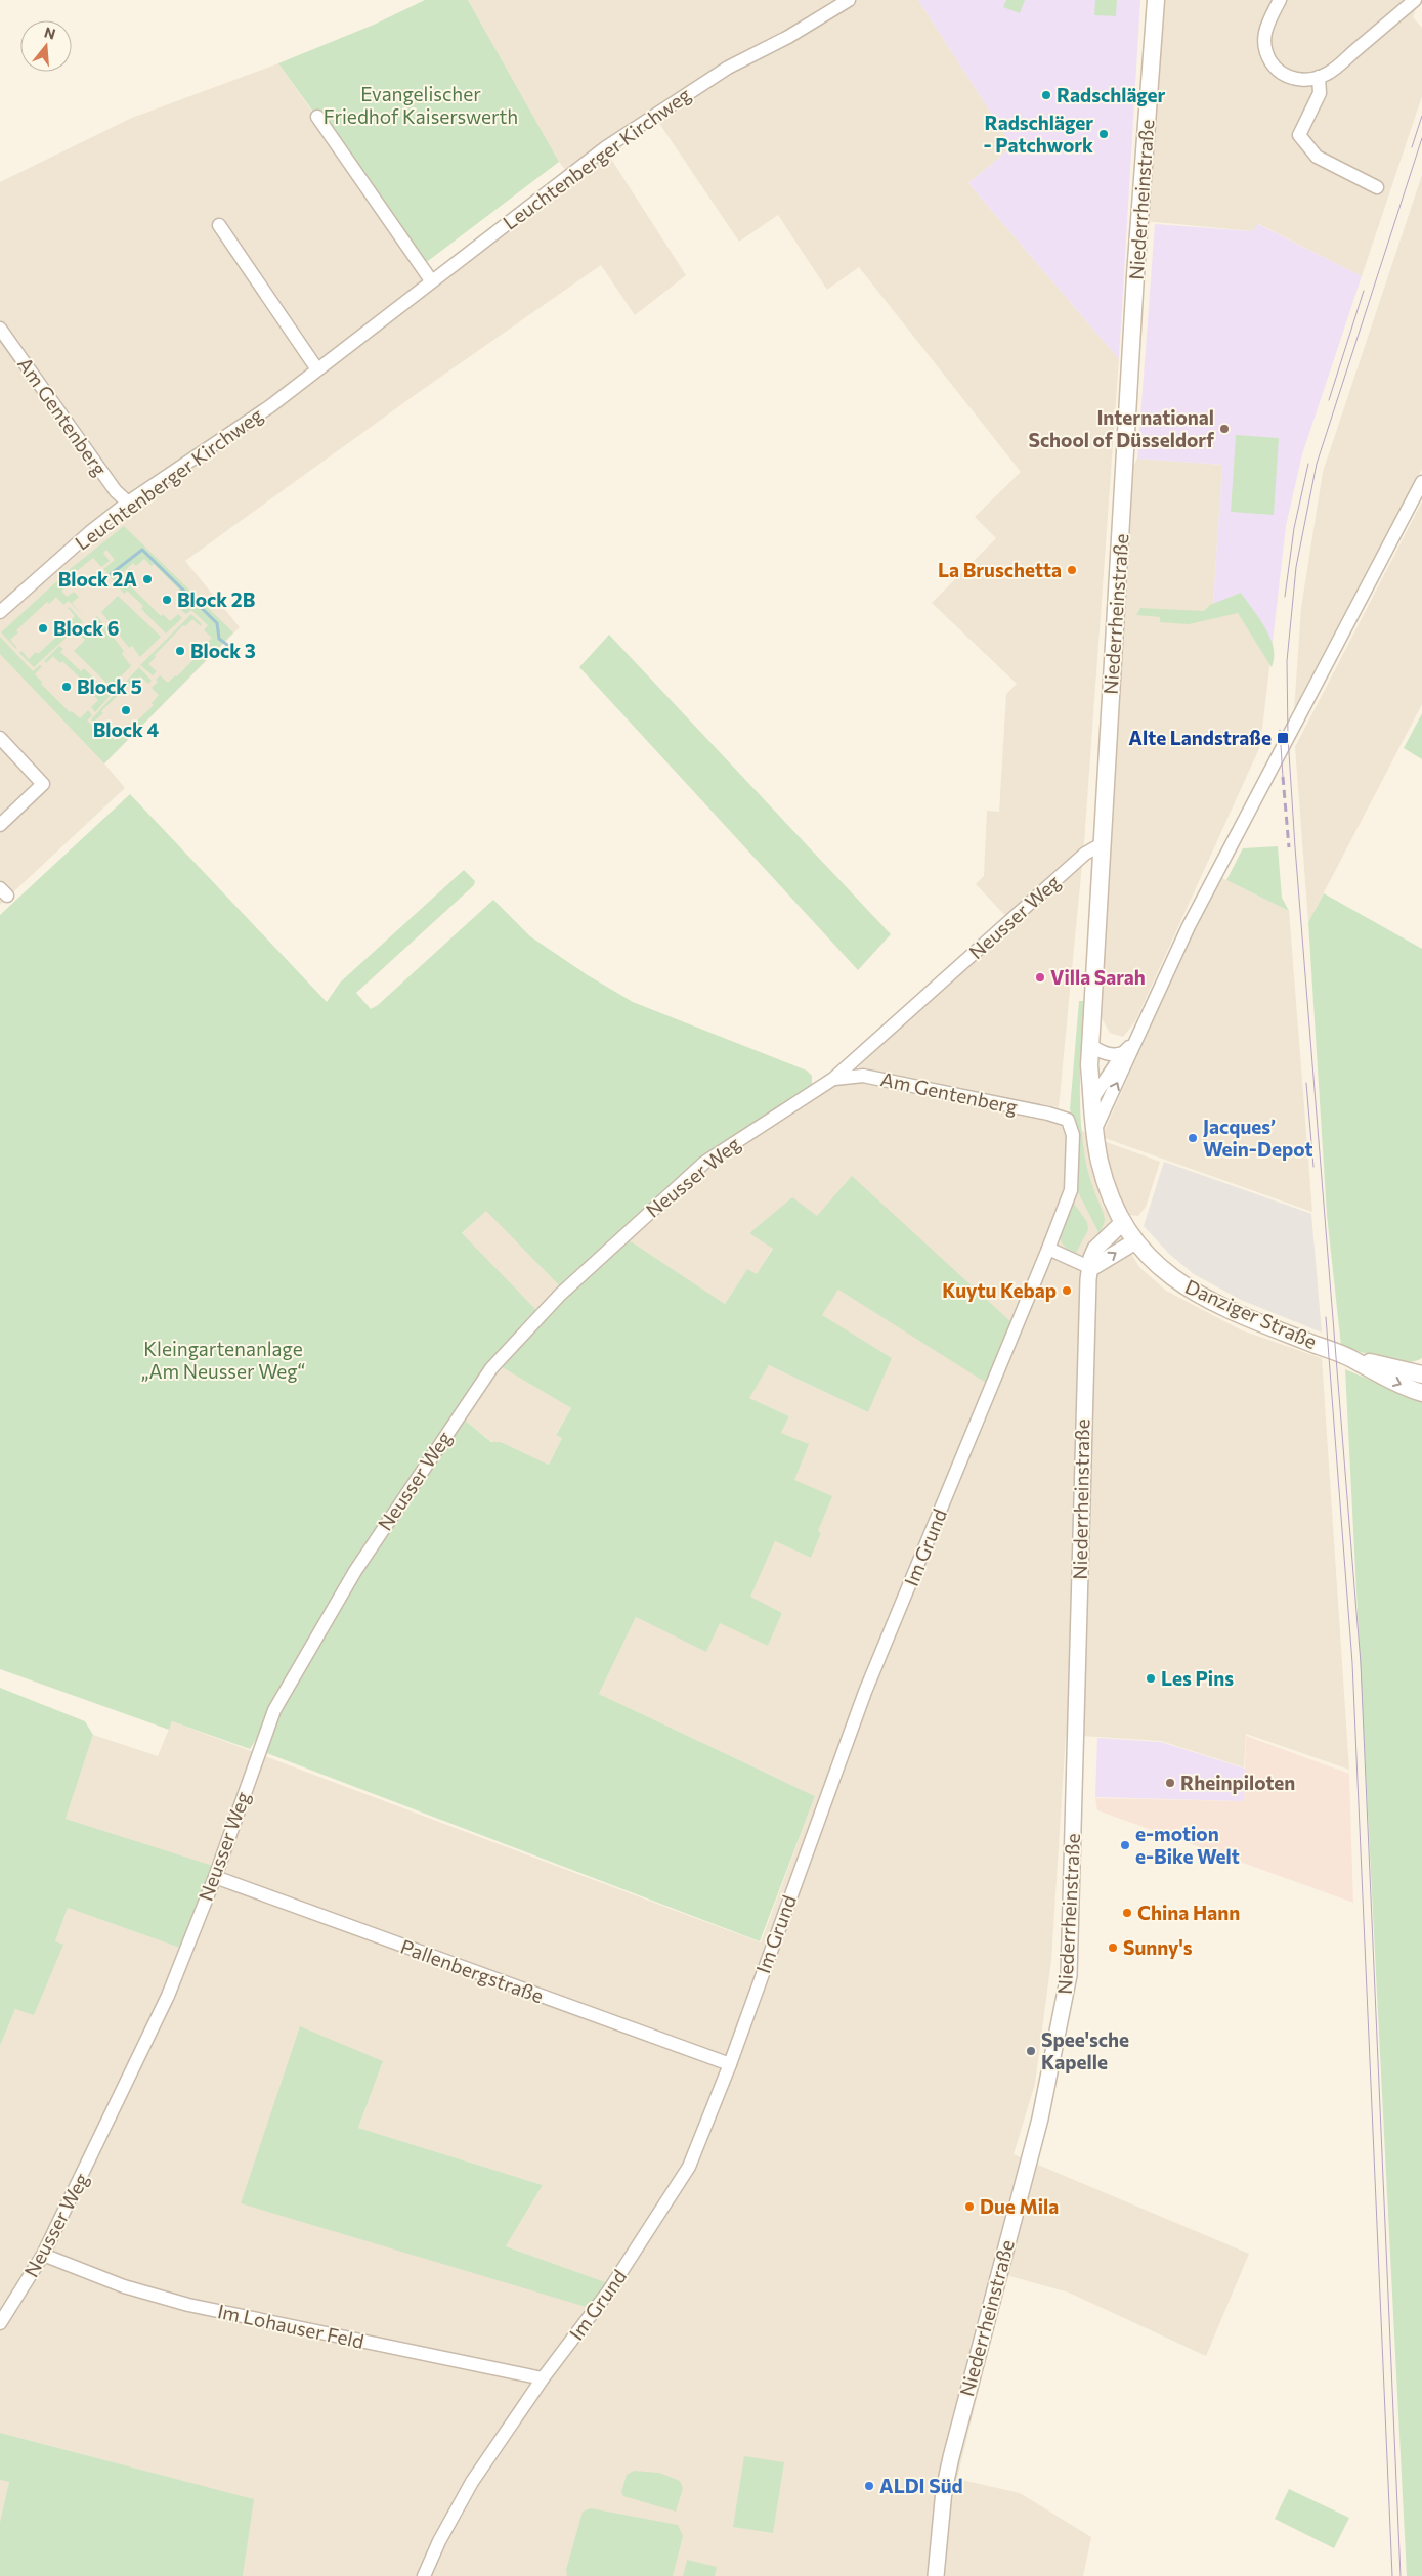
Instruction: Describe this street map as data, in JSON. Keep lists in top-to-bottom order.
{
  "streets": {
    "main road": ["Niederrheinstraße", "Danziger Straße"],
    "street": [
      "Leuchtenberger Kirchweg",
      "Am Gentenberg",
      "Neusser Weg",
      "Im Grund",
      "Pallenbergstraße",
      "Im Lohauser Feld"
    ]
  },
  "crossings": [
    ["Leuchtenberger Kirchweg", "Am Gentenberg"],
    ["Niederrheinstraße", "Neusser Weg"],
    ["Niederrheinstraße", "Danziger Straße"],
    ["Am Gentenberg", "Neusser Weg"],
    ["Am Gentenberg", "Im Grund"],
    ["Neusser Weg", "Pallenbergstraße"],
    ["Neusser Weg", "Im Lohauser Feld"],
    ["Im Grund", "Pallenbergstraße"],
    ["Im Grund", "Im Lohauser Feld"]
  ],
  "parks": ["Evangelischer Friedhof Kaiserswerth", "Kleingartenanlage „Am Neusser Weg“"],
  "places": {
    "other": [
      "Radschläger",
      "Radschläger - Patchwork",
      "International School of Düsseldorf",
      "La Bruschetta",
      "Block 2A",
      "Block 2B",
      "Block 6",
      "Block 3",
      "Block 5",
      "Block 4",
      "Villa Sarah",
      "Jacques’ Wein-Depot",
      "Kuytu Kebap",
      "Les Pins",
      "Rheinpiloten",
      "e-motion e-Bike Welt",
      "China Hann",
      "Sunny's",
      "Spee'sche Kapelle",
      "Due Mila",
      "ALDI Süd"
    ],
    "transit": ["Alte Landstraße"]
  },
  "north": "top"
}
